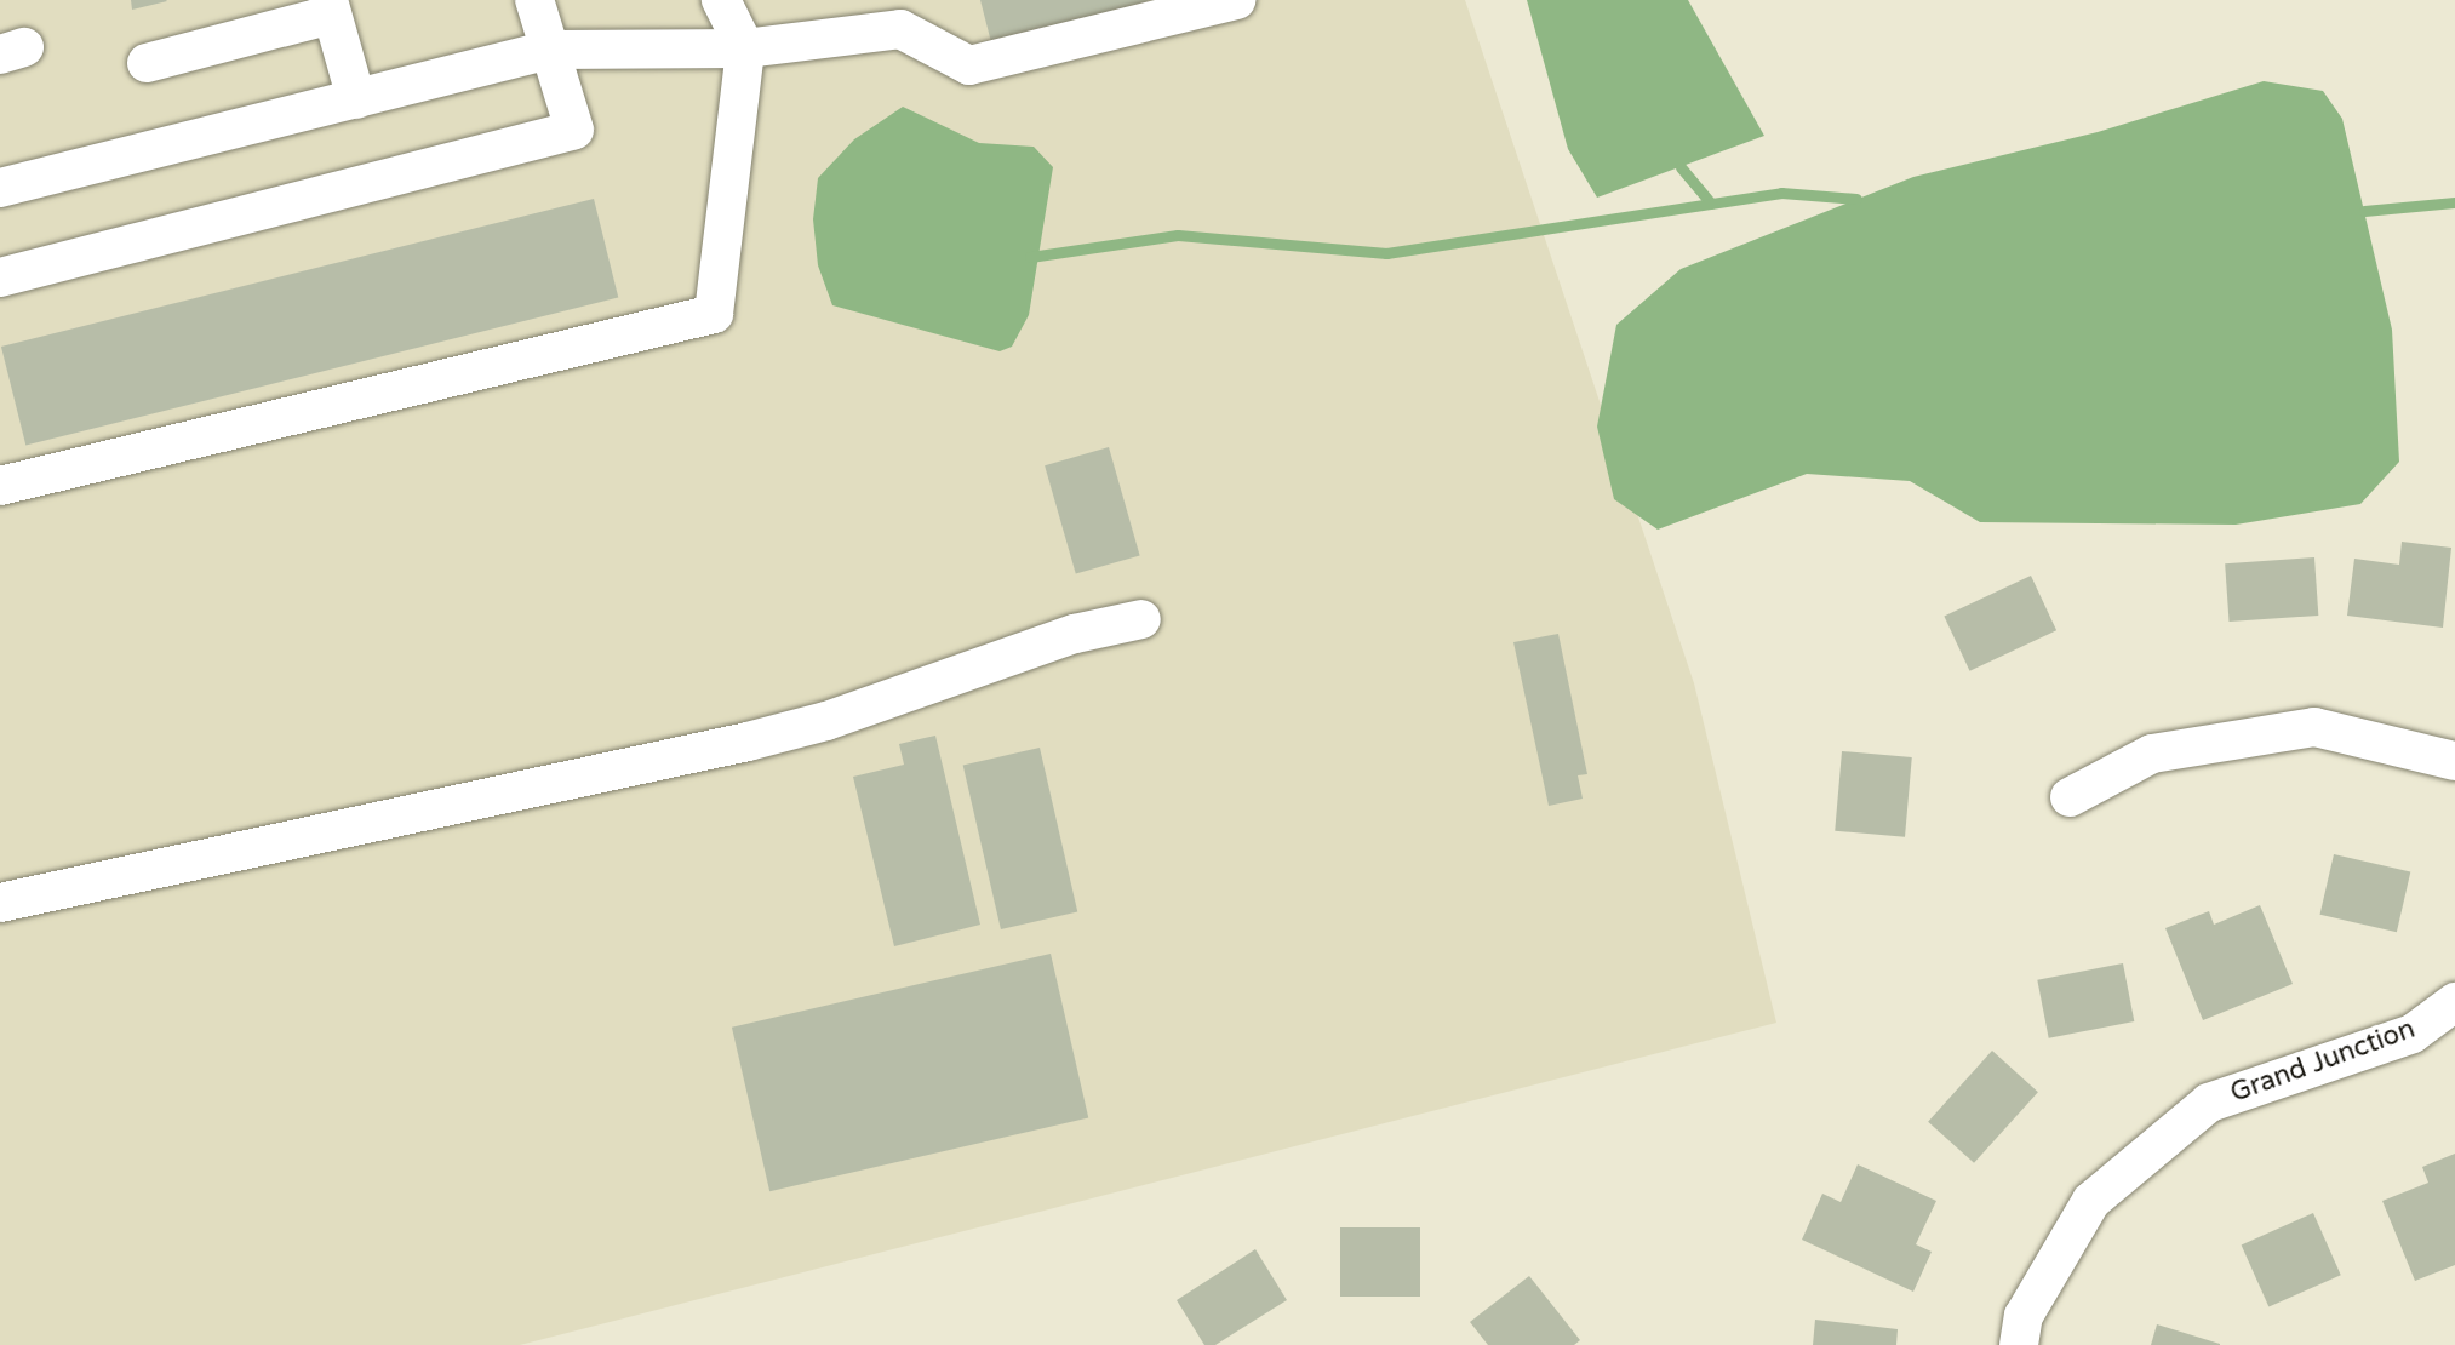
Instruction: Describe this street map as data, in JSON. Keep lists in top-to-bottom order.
{
  "streets": {
    "street": ["Grand Junction"]
  }
}
